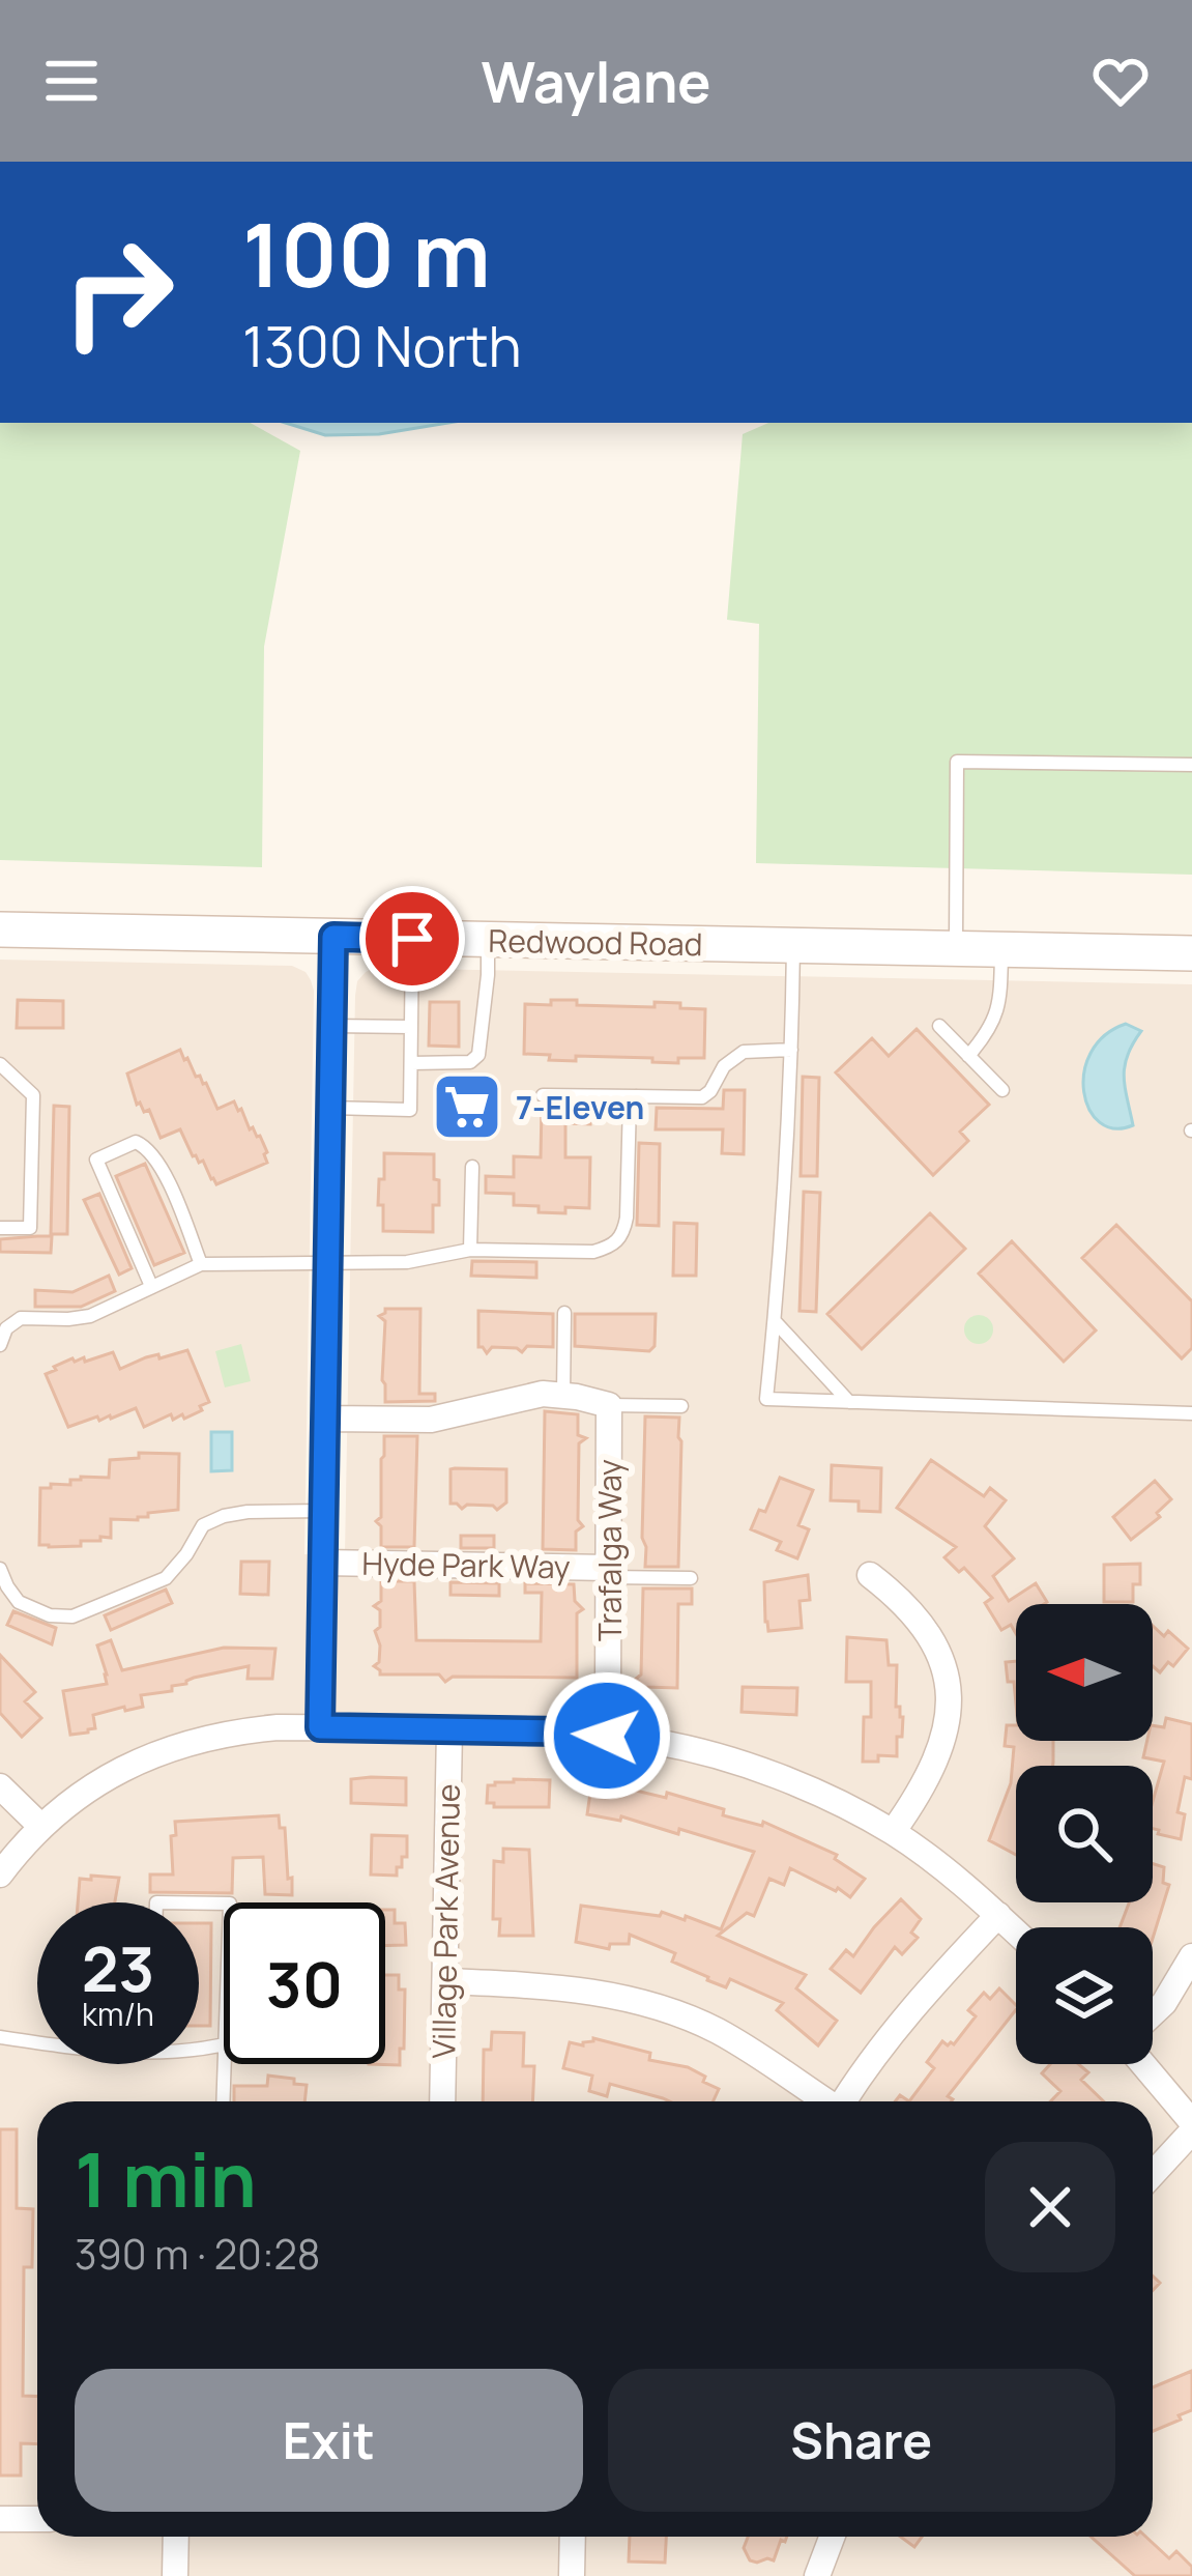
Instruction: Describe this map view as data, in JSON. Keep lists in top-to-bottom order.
{
  "streets": {
    "main road": ["Redwood Road"],
    "street": ["Trafalga Way", "Hyde Park Way", "Village Park Avenue"]
  },
  "crossings": [
    ["Trafalga Way", "Hyde Park Way"]
  ],
  "places": {
    "supermarket": ["7-Eleven"]
  },
  "north": "left",
  "page": {
    "header": "Waylane",
    "turn": ["100 m", "1300 North"],
    "speed": "23 km/h",
    "limit": "30",
    "heading": ["1 min", "390 m · 20:28"],
    "buttons": ["Exit", "Share"]
  }
}
